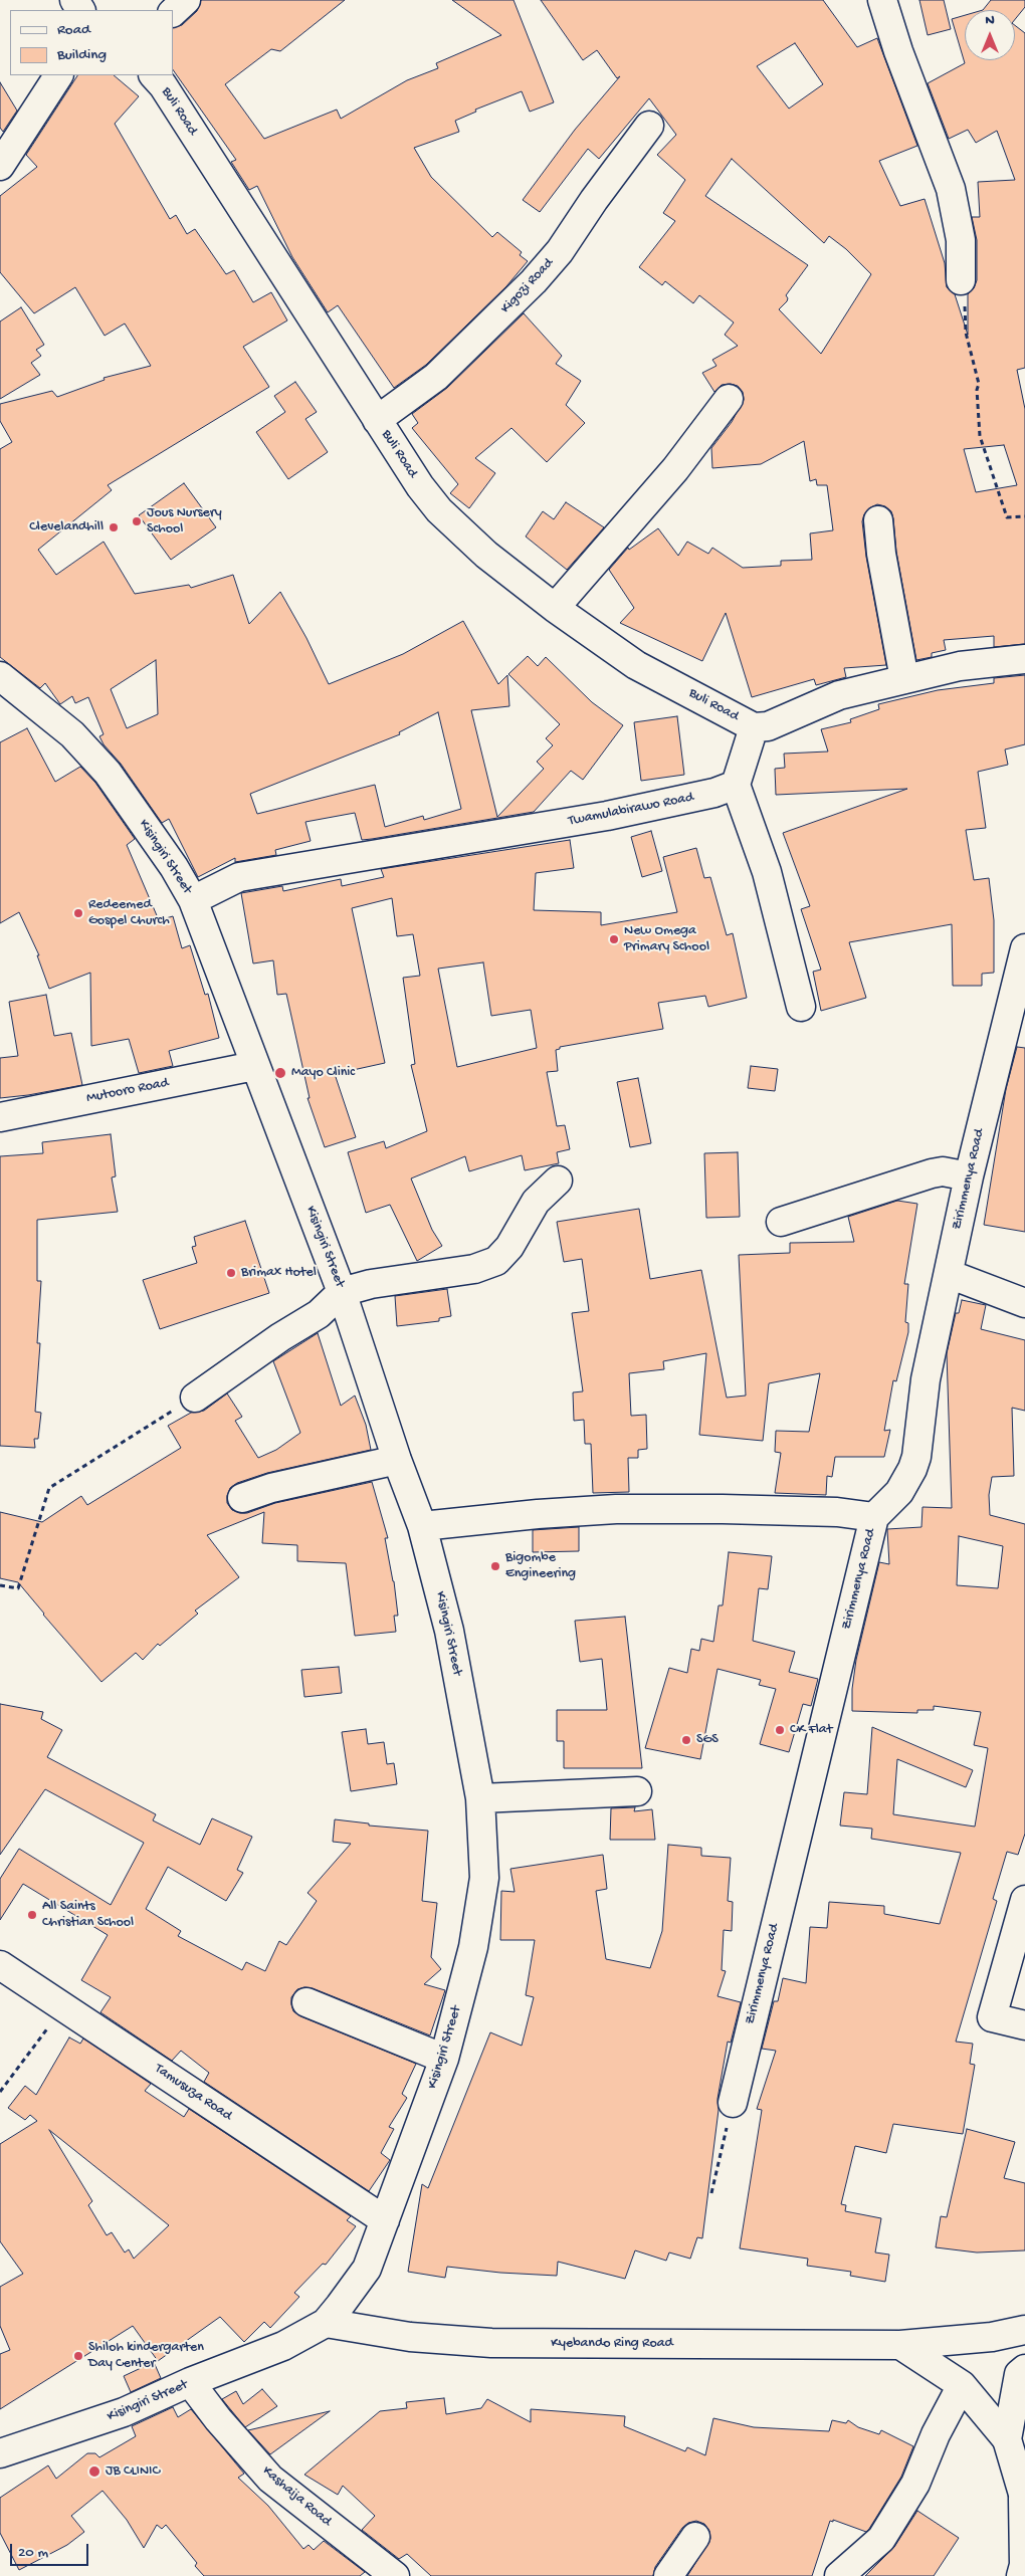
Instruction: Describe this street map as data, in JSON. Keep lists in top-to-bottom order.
{
  "streets": {
    "main road": [
      "Buli Road",
      "Kigozi Road",
      "Twamulabirawo Road",
      "Kisingiri Street",
      "Mutooro Road",
      "Zirimmenya Road",
      "Tamusuza Road",
      "Kyebando Ring Road",
      "Kashaija Road"
    ]
  },
  "crossings": [
    ["Buli Road", "Kigozi Road"],
    ["Twamulabirawo Road", "Kisingiri Street"],
    ["Kisingiri Street", "Mutooro Road"],
    ["Kisingiri Street", "Tamusuza Road"],
    ["Kisingiri Street", "Kyebando Ring Road"],
    ["Kisingiri Street", "Kashaija Road"]
  ],
  "places": [
    "Jous Nursery School",
    "Clevelandhill",
    "Redeemed Gospel Church",
    "New Omega Primary School",
    "Mayo Clinic",
    "Brimax Hotel",
    "Bigombe Engineering",
    "CK Flat",
    "SGS",
    "All Saints Christian School",
    "Shiloh kindergarten Day Center",
    "JB CLINIC"
  ],
  "legend": ["Road", "Building"],
  "scale_bar": "20 m",
  "north": "top"
}
